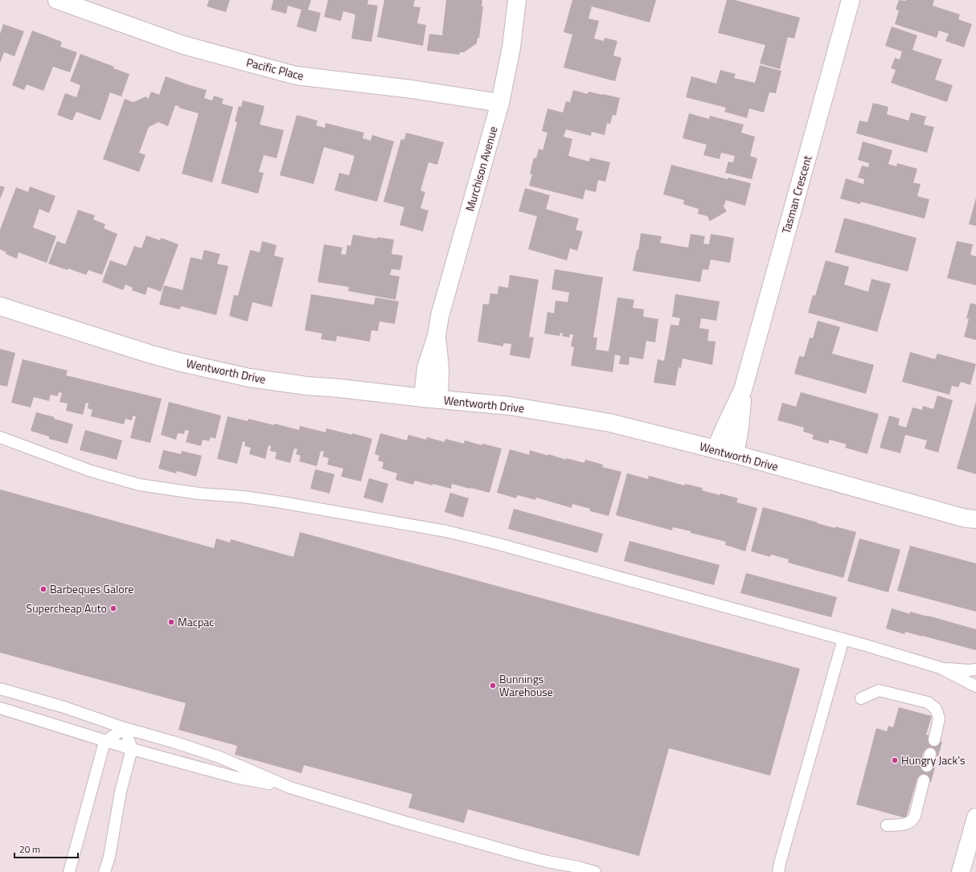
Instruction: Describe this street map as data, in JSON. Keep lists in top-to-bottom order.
{
  "streets": {
    "street": [
      "Pacific Place",
      "Murchison Avenue",
      "Tasman Crescent",
      "Wentworth Drive"
    ]
  },
  "crossings": [
    ["Pacific Place", "Murchison Avenue"],
    ["Murchison Avenue", "Wentworth Drive"],
    ["Tasman Crescent", "Wentworth Drive"]
  ],
  "places": [
    "Barbeques Galore",
    "Supercheap Auto",
    "Macpac",
    "Bunnings Warehouse",
    "Hungry Jack's"
  ],
  "scale_bar": "20 m"
}
